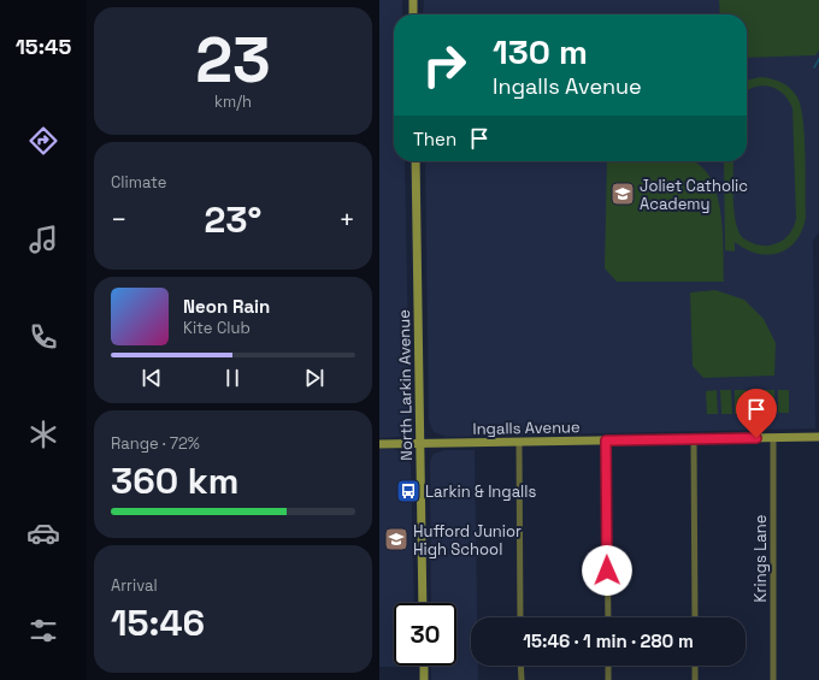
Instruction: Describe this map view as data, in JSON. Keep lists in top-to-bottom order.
{
  "streets": {
    "main road": ["North Larkin Avenue", "Ingalls Avenue"],
    "street": ["Krings Lane"]
  },
  "crossings": [
    ["North Larkin Avenue", "Ingalls Avenue"],
    ["Ingalls Avenue", "Krings Lane"]
  ],
  "places": {
    "school or university": ["Joliet Catholic Academy", "Hufford Junior High School"],
    "bus stop": ["Larkin & Ingalls"]
  },
  "page": {
    "tabs": "15:45",
    "tile": [
      ["23", "km/h"],
      "Climate",
      ["Range · 72%", "360 km"],
      ["Arrival", "15:46"]
    ],
    "turn": ["130 m", "Ingalls Avenue"],
    "then": "Then",
    "heat": ["−", "23°", "+"],
    "song": ["Neon Rain", "Kite Club"],
    "limit": "30",
    "trip": "15:46 · 1 min · 280 m"
  }
}
